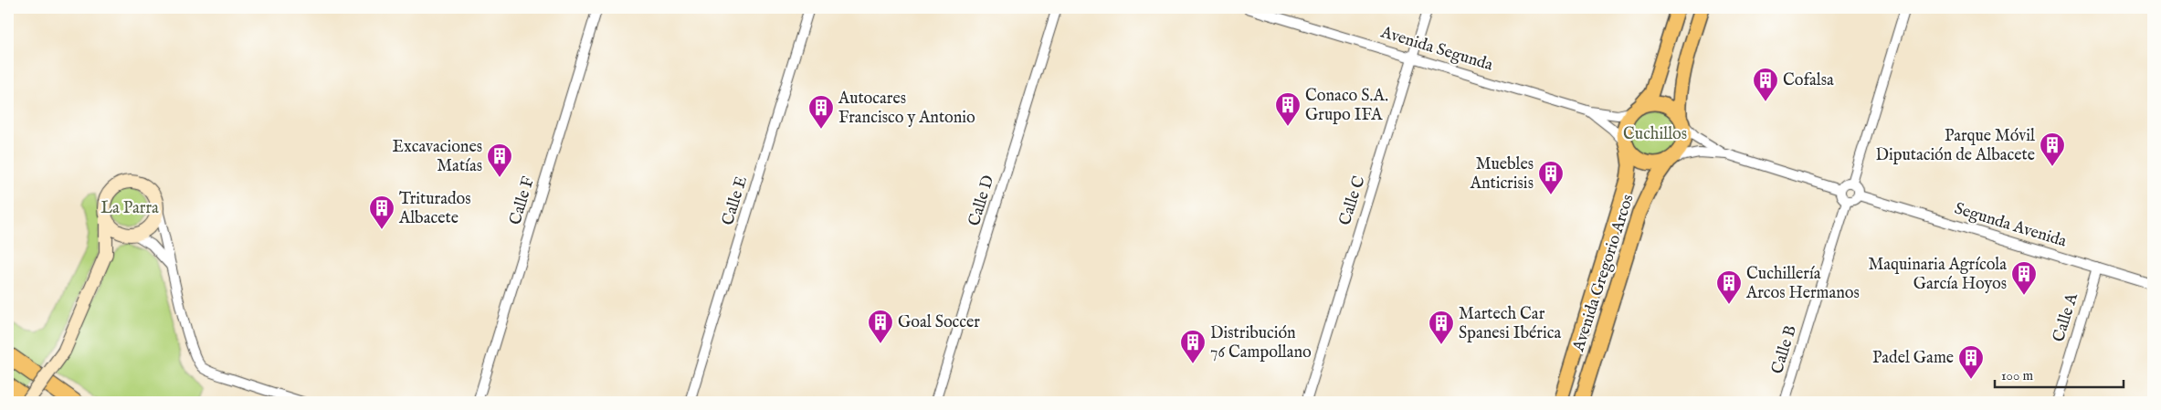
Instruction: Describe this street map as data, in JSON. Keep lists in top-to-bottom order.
{
  "streets": {
    "main road": ["Avenida Gregorio Arcos"],
    "street": [
      "Avenida Segunda",
      "Calle F",
      "Calle E",
      "Calle D",
      "Calle C",
      "Segunda Avenida",
      "Calle A",
      "Calle B"
    ]
  },
  "crossings": [
    ["Avenida Segunda", "Calle C"],
    ["Avenida Segunda", "Avenida Gregorio Arcos"],
    ["Segunda Avenida", "Calle A"],
    ["Segunda Avenida", "Calle B"]
  ],
  "parks": ["Cuchillos", "La Parra"],
  "places": {
    "building": [
      "Cofalsa",
      "Conaco S.A. Grupo IFA",
      "Autocares Francisco y Antonio",
      "Parque Móvil Diputación de Albacete",
      "Excavaciones Matías",
      "Muebles Anticrisis",
      "Triturados Albacete",
      "Maquinaria Agrícola García Hoyos",
      "Cuchillería Arcos Hermanos",
      "Goal Soccer",
      "Martech Car Spanesi Ibérica",
      "Distribución 76 Campollano",
      "Padel Game"
    ]
  },
  "scale_bar": "100 m"
}
